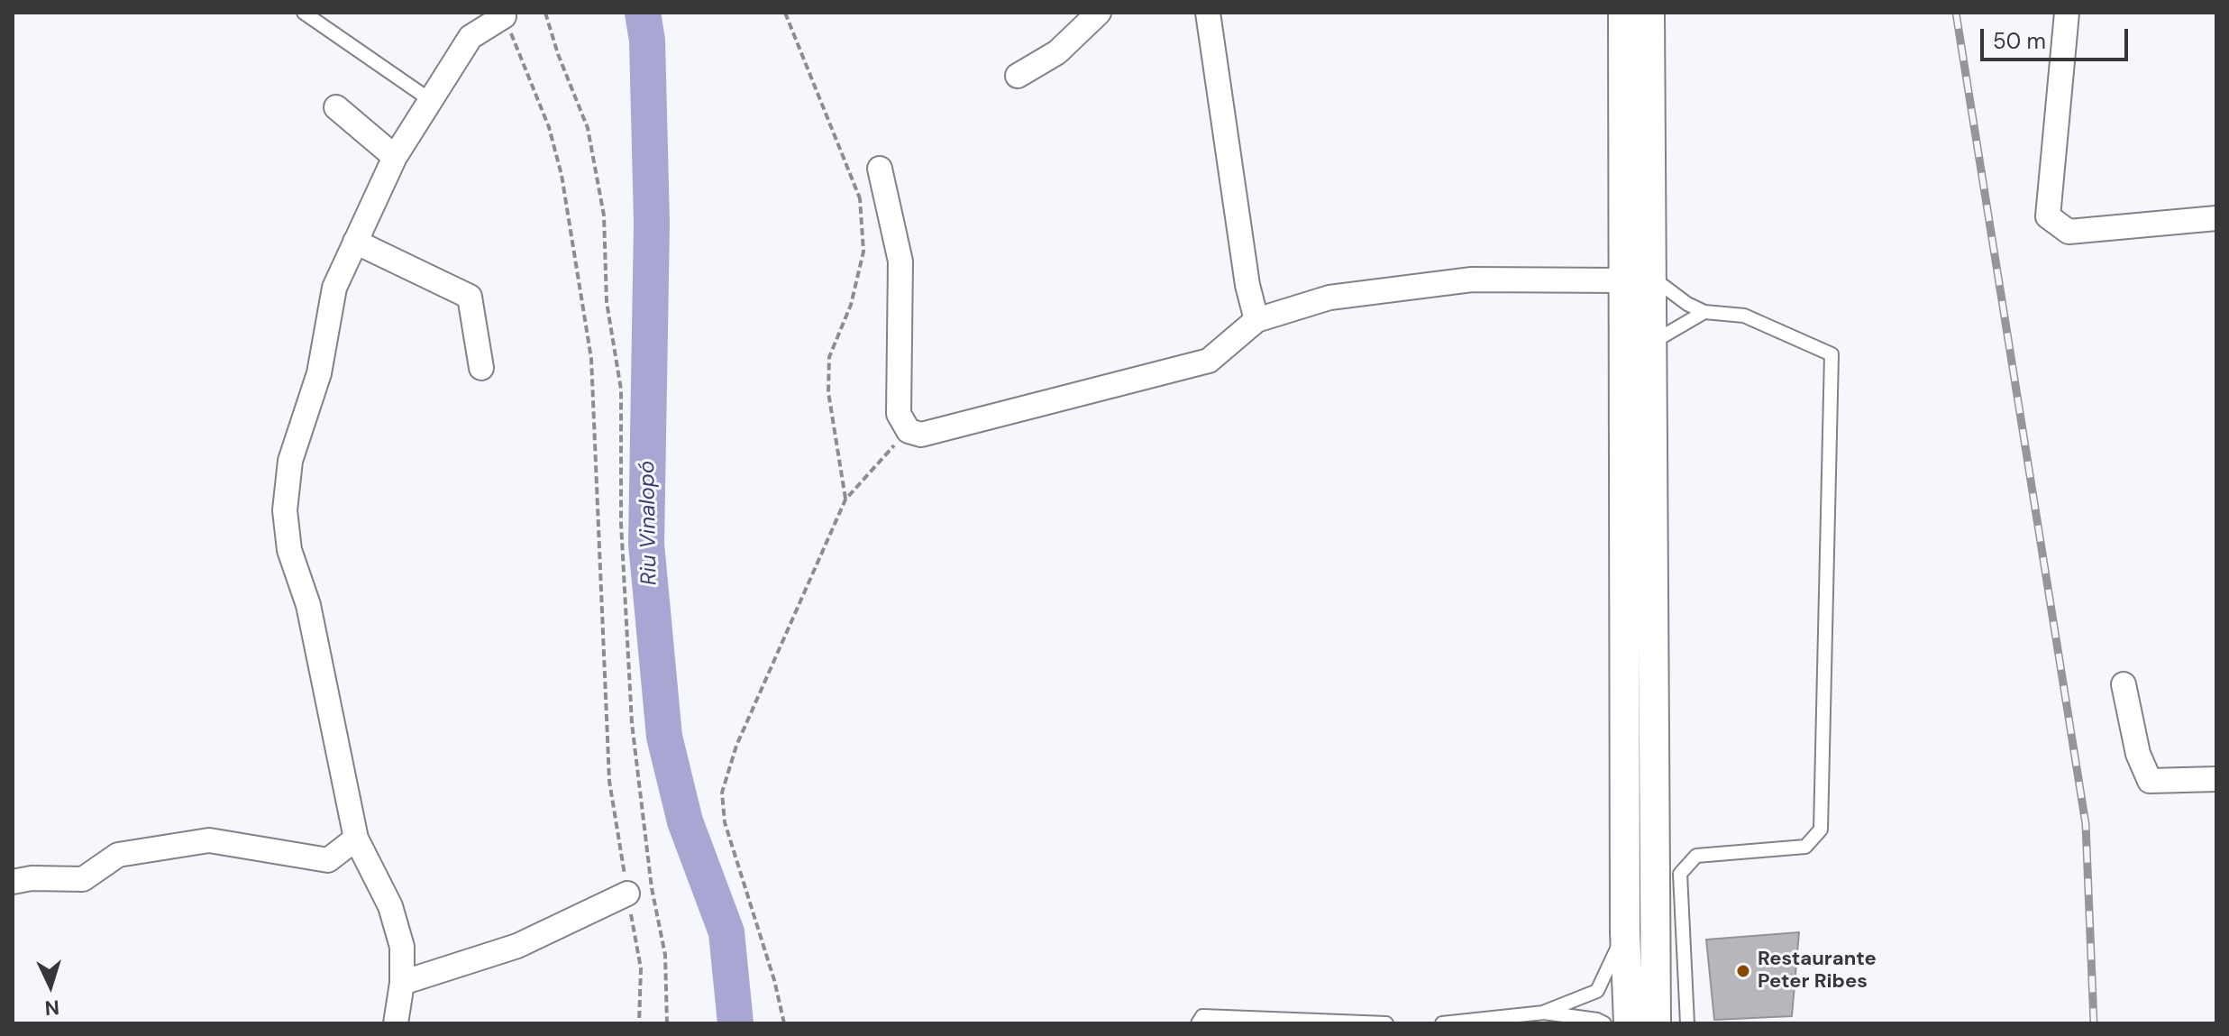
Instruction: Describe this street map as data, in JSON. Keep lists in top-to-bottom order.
{
  "water": ["Riu Vinalopó"],
  "places": ["Restaurante Peter Ribes"],
  "scale_bar": "50 m",
  "north": "bottom"
}
